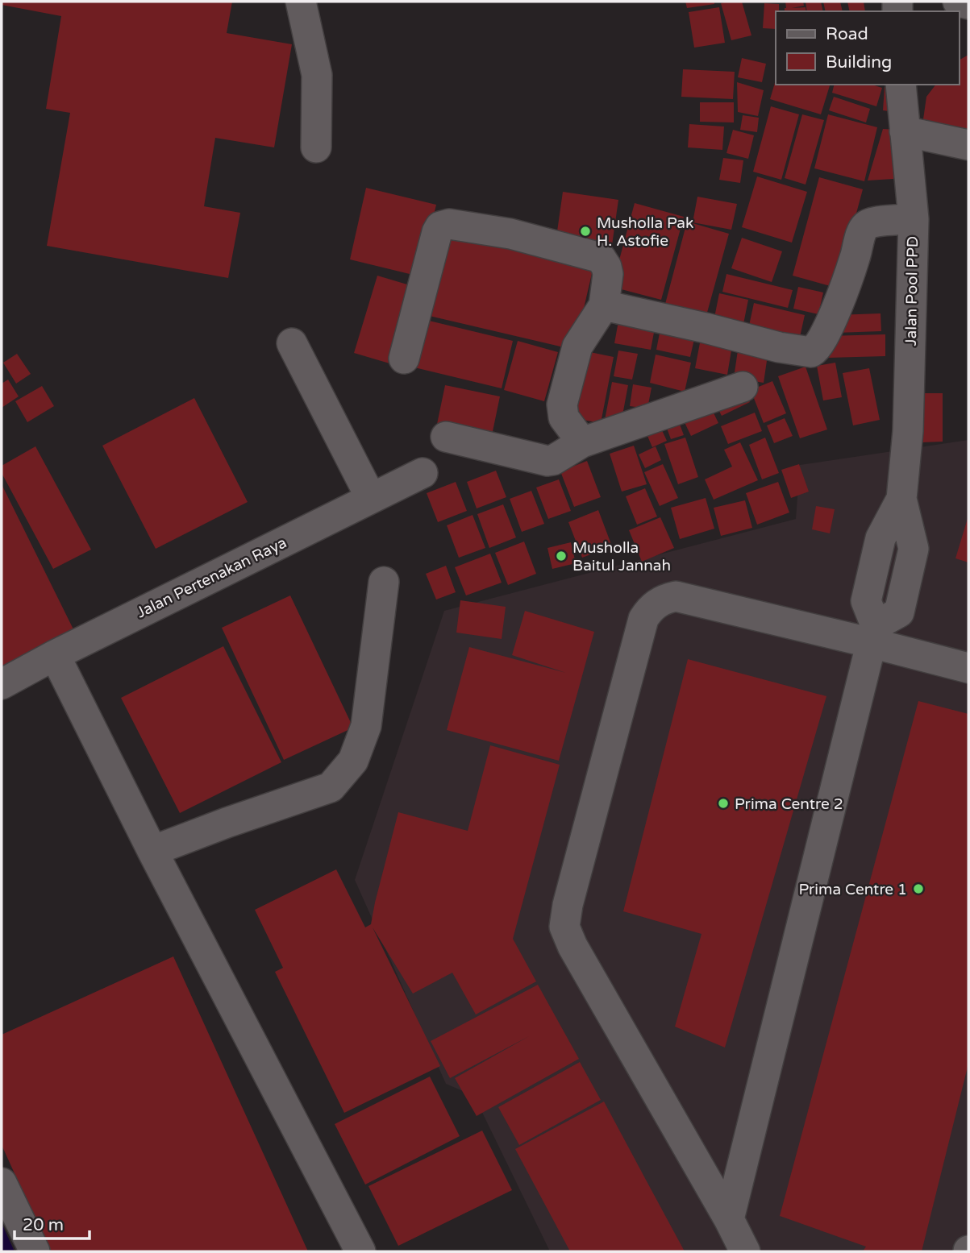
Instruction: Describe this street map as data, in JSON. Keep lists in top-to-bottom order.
{
  "streets": {
    "street": ["Jalan Pool PPD", "Jalan Pertenakan Raya"]
  },
  "places": [
    "Musholla Pak H. Astofie",
    "Musholla Baitul Jannah",
    "Prima Centre 2",
    "Prima Centre 1"
  ],
  "legend": ["Road", "Building"],
  "scale_bar": "20 m"
}
